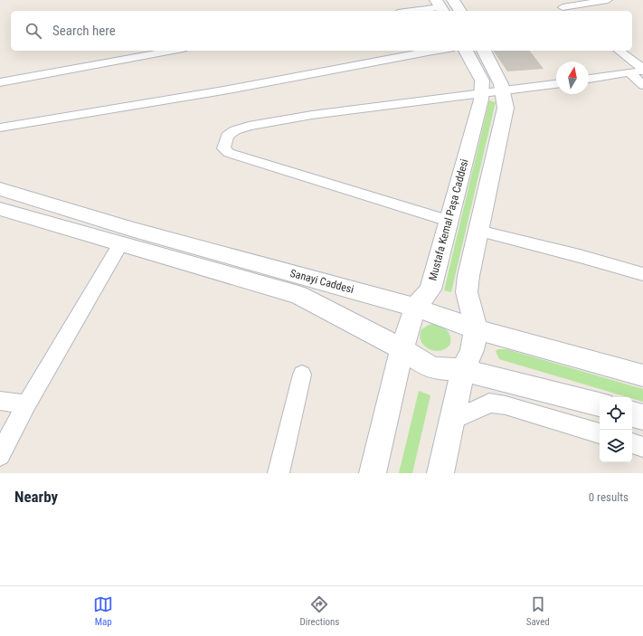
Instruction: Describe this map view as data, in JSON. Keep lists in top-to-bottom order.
{
  "streets": {
    "main road": ["Mustafa Kemal Paşa Caddesi", "Sanayi Caddesi"]
  },
  "crossings": [
    ["Mustafa Kemal Paşa Caddesi", "Sanayi Caddesi"]
  ],
  "north": "top",
  "page": {
    "search": "Search here",
    "heading": ["Nearby", "0 results"],
    "nav": ["Map", "Directions", "Saved"]
  }
}
